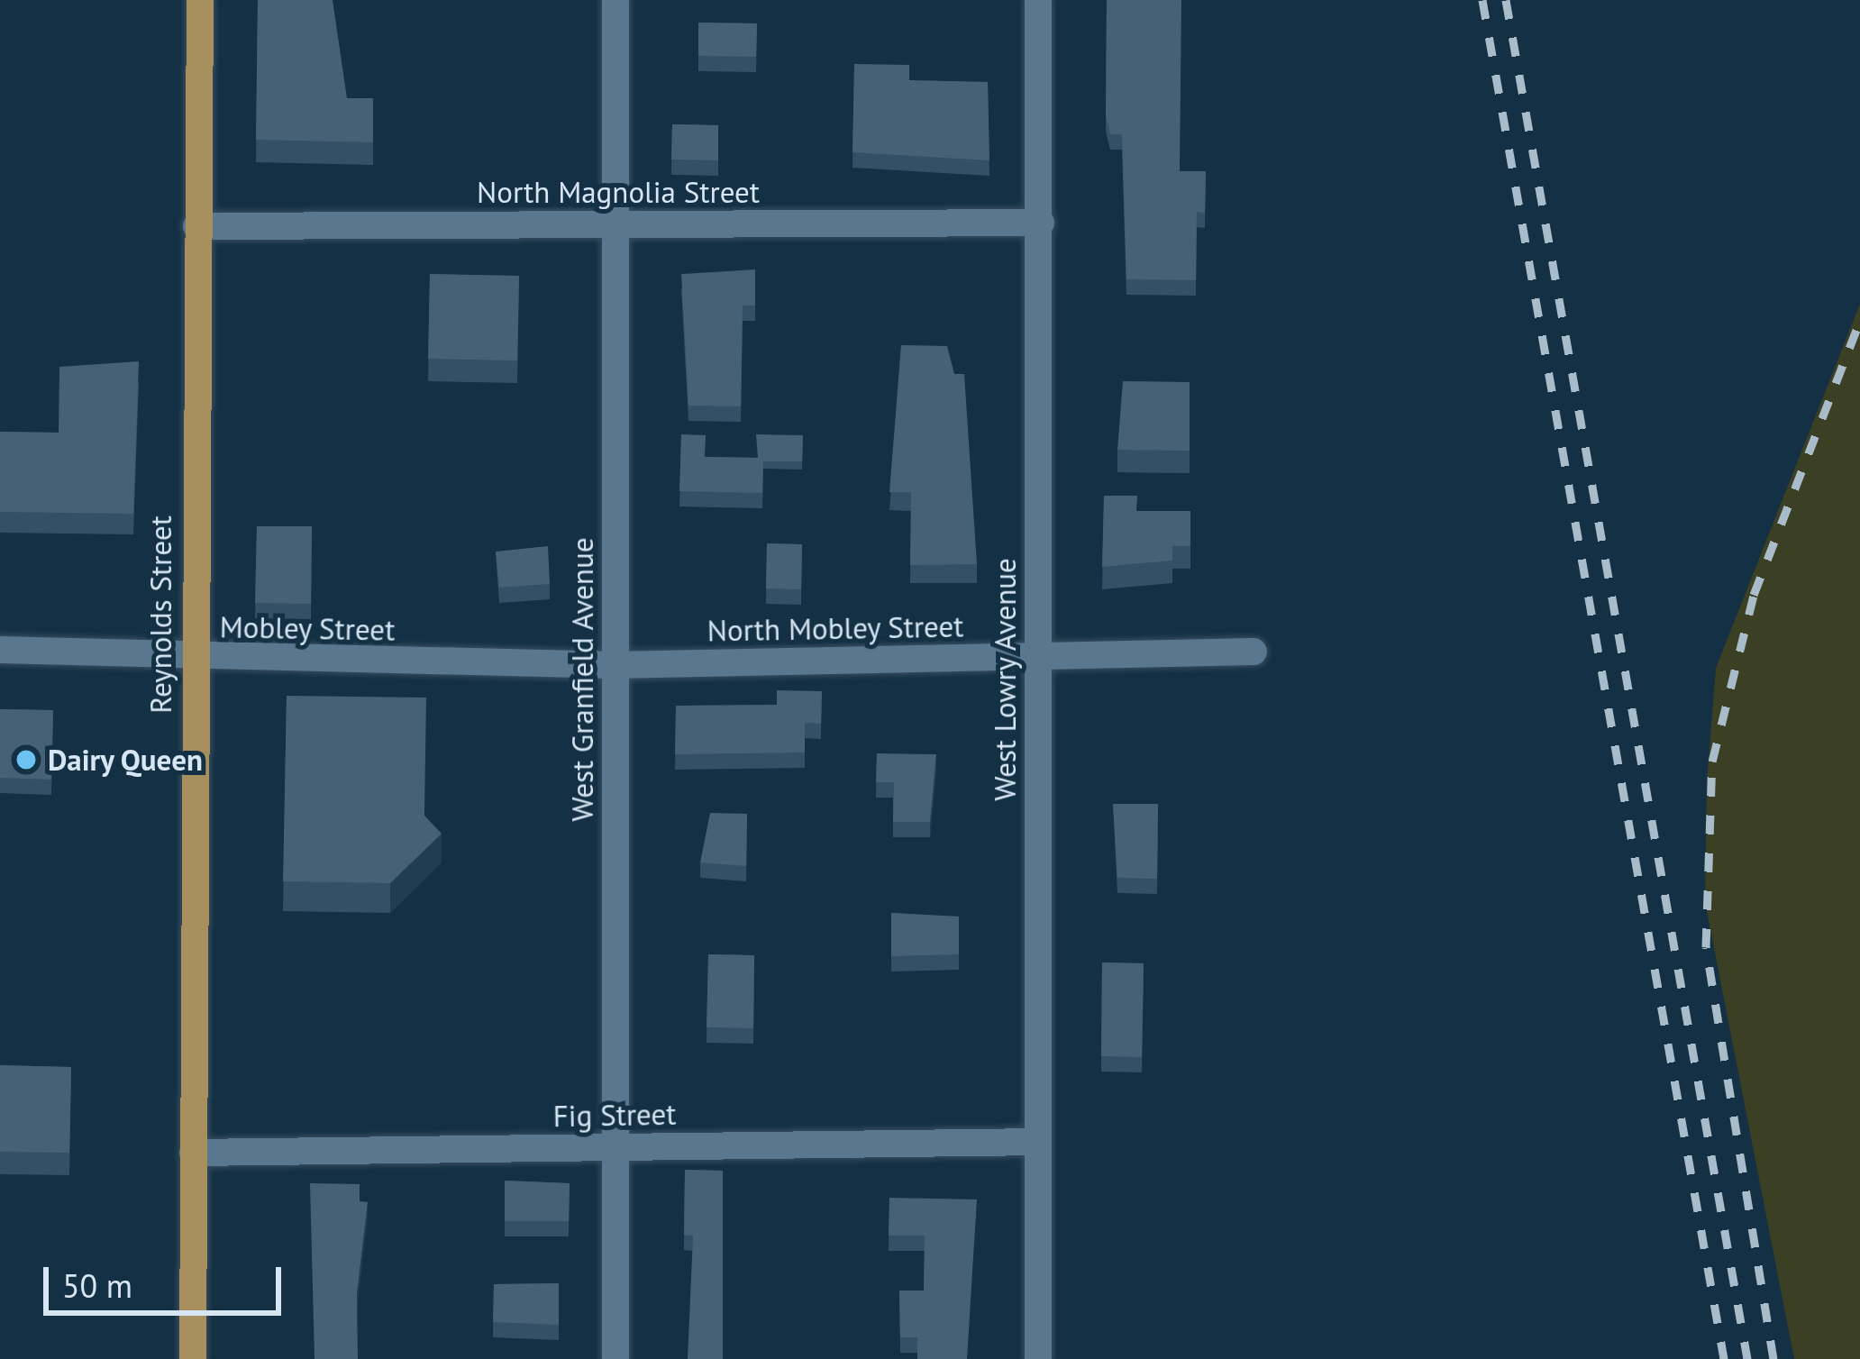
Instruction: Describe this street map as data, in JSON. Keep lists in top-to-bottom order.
{
  "streets": {
    "main road": ["Reynolds Street"],
    "street": [
      "North Magnolia Street",
      "Mobley Street",
      "North Mobley Street",
      "West Granfield Avenue",
      "West Lowry Avenue",
      "Fig Street"
    ]
  },
  "crossings": [
    ["North Magnolia Street", "Reynolds Street"],
    ["North Magnolia Street", "West Granfield Avenue"],
    ["North Magnolia Street", "West Lowry Avenue"],
    ["Reynolds Street", "Mobley Street"],
    ["Reynolds Street", "Fig Street"],
    ["Mobley Street", "North Mobley Street"],
    ["Mobley Street", "West Granfield Avenue"],
    ["North Mobley Street", "West Granfield Avenue"],
    ["North Mobley Street", "West Lowry Avenue"],
    ["West Granfield Avenue", "Fig Street"],
    ["West Lowry Avenue", "Fig Street"]
  ],
  "places": ["Dairy Queen"],
  "scale_bar": "50 m"
}
